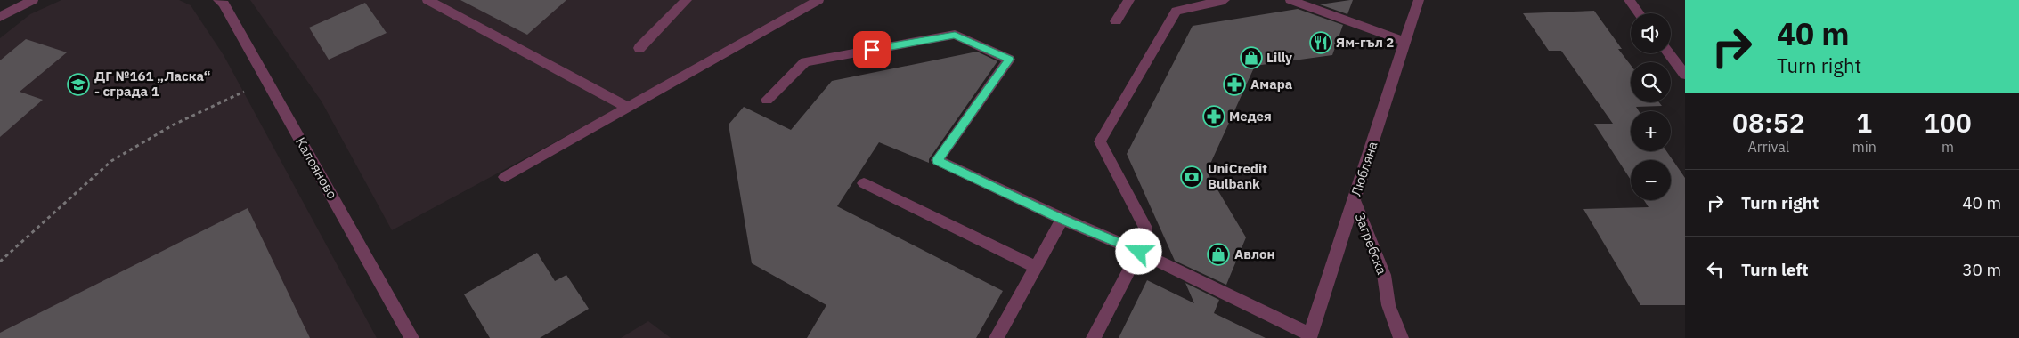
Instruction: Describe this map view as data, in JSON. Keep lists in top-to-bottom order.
{
  "streets": {
    "street": ["Калояново", "Любляна", "Загребска"]
  },
  "crossings": [
    ["Любляна", "Загребска"]
  ],
  "places": {
    "restaurant": ["Ям-гъл 2"],
    "shop": ["Lilly", "Авлон"],
    "school or university": ["ДГ №161 „Ласка“ - сграда 1"],
    "pharmacy": ["Амара", "Медея"],
    "bank": ["UniCredit Bulbank"]
  },
  "page": {
    "turn": ["40 m", "Turn right"],
    "map_buttons": ["+", "−"],
    "eta": [
      "08:52",
      "Arrival",
      "1",
      "min",
      "100",
      "m"
    ],
    "list": [
      {
        "name": "Turn right",
        "value": "40 m"
      },
      {
        "name": "Turn left",
        "value": "30 m"
      }
    ]
  }
}
